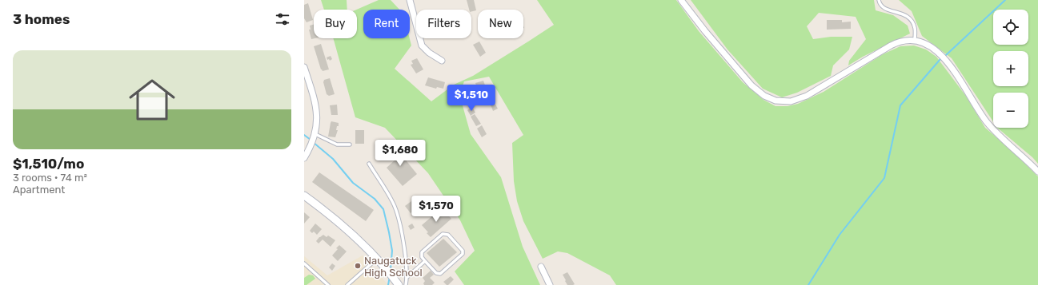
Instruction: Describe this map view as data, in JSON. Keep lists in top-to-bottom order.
{
  "places": ["Naugatuck High School"],
  "page": {
    "heading": "3 homes",
    "map_buttons": ["+", "−"],
    "chip": [
      "Buy",
      "Rent",
      "Filters",
      "New"
    ],
    "list": [
      {
        "name": "$1,510/mo",
        "note": "3 rooms · 74 m² · Apartment"
      }
    ],
    "price": ["$1,510", "$1,680", "$1,570"]
  }
}
